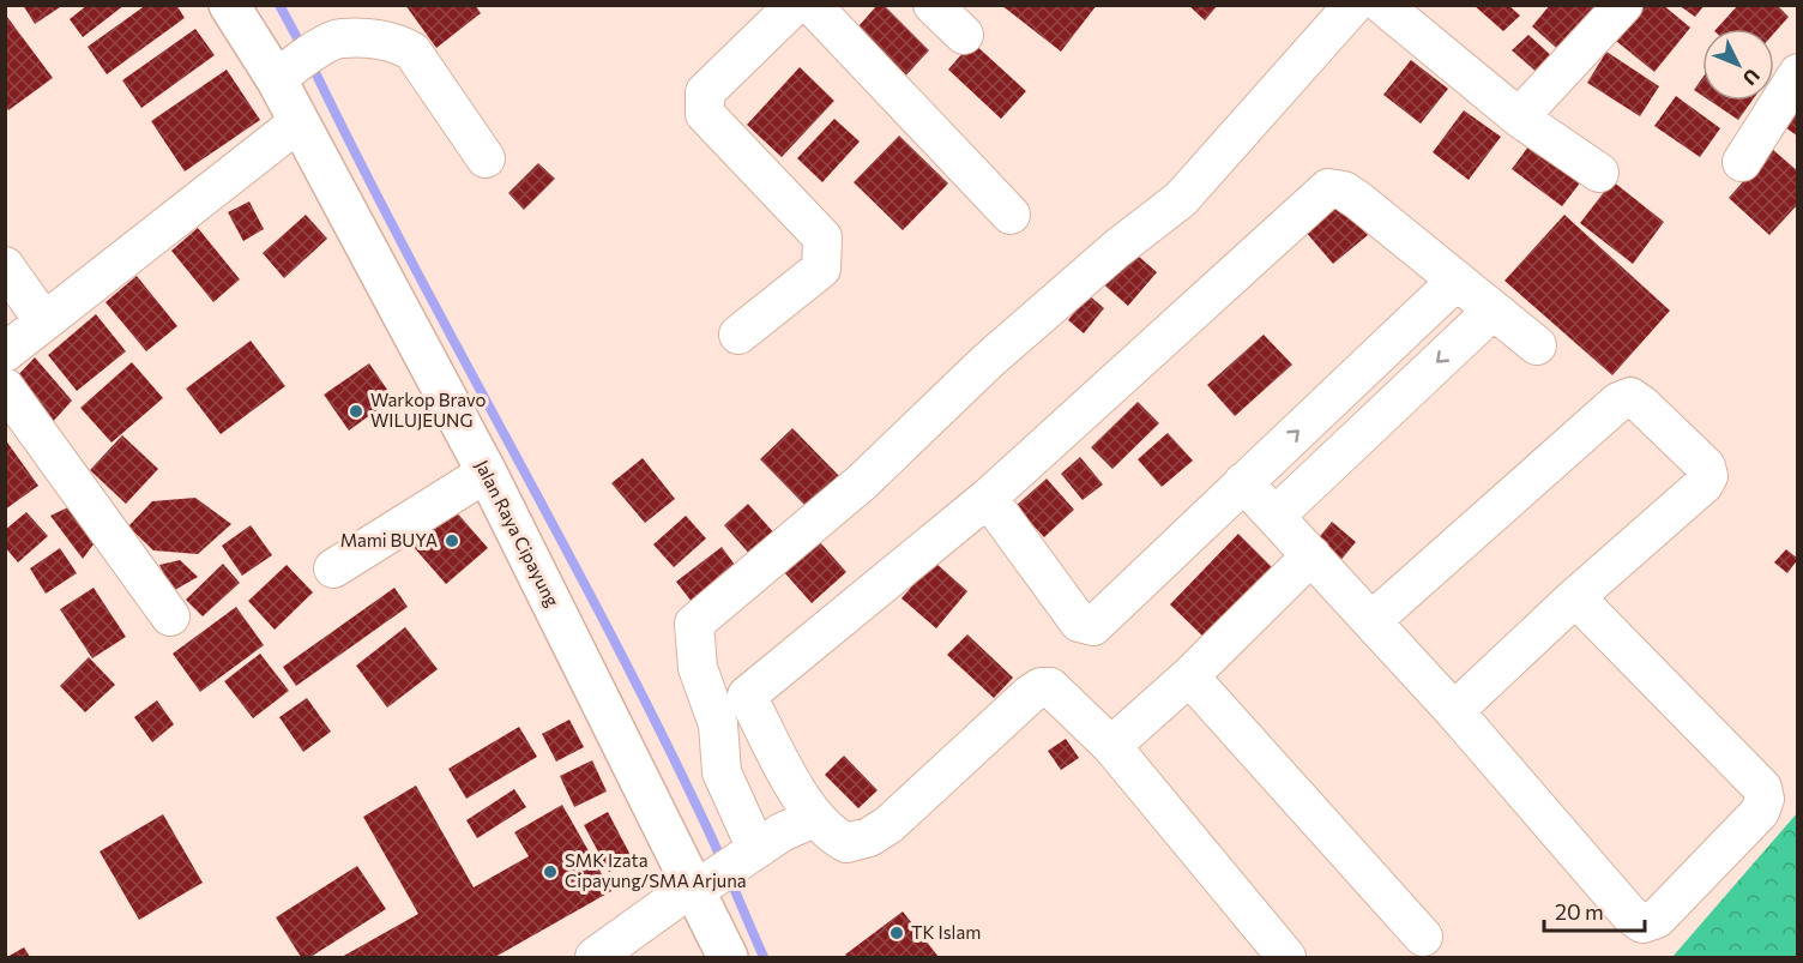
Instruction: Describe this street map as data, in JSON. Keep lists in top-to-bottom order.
{
  "streets": {
    "main road": ["Jalan Raya Cipayung"]
  },
  "places": [
    "Warkop Bravo WILUJEUNG",
    "Mami BUYA",
    "SMK Izata Cipayung/SMA Arjuna",
    "TK Islam"
  ],
  "scale_bar": "20 m",
  "north": "bottom right"
}
